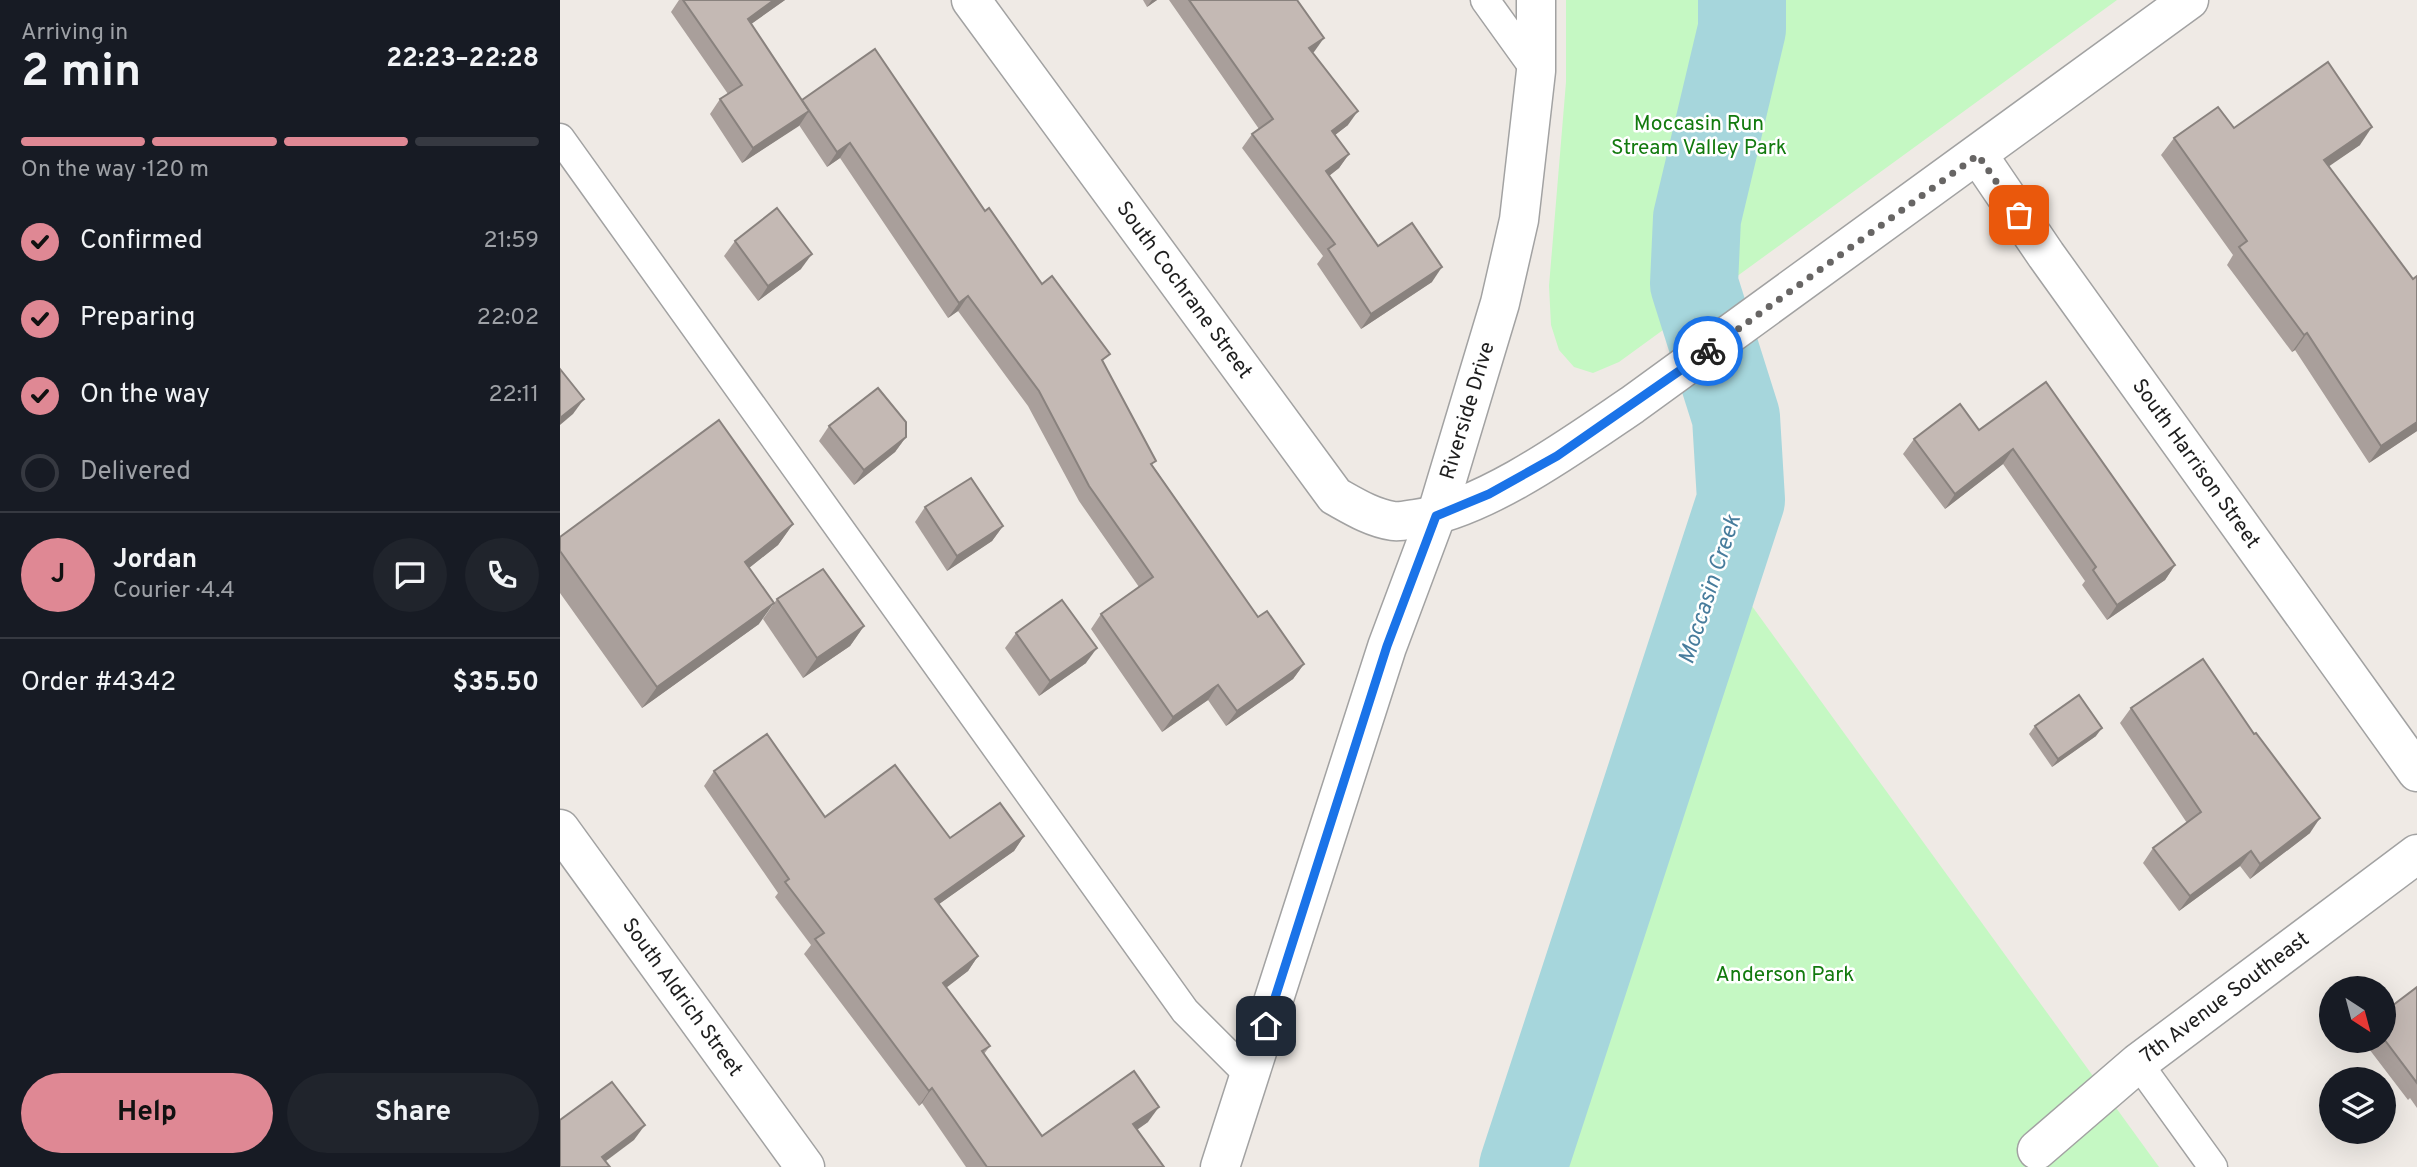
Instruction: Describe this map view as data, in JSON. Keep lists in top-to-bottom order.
{
  "streets": {
    "street": [
      "South Cochrane Street",
      "Riverside Drive",
      "South Harrison Street",
      "South Aldrich Street",
      "7th Avenue Southeast"
    ]
  },
  "crossings": [
    ["South Cochrane Street", "Riverside Drive"],
    ["South Cochrane Street", "South Harrison Street"]
  ],
  "water": ["Moccasin Creek"],
  "parks": ["Moccasin Run Stream Valley Park", "Anderson Park"],
  "north": "bottom right",
  "page": {
    "heading": ["2 min", "Arriving in", "22:23–22:28"],
    "panel": [
      "Jordan",
      "Courier · 4.4",
      "Order #4342",
      "$35.50"
    ],
    "bar": "On the way · 120 m",
    "list": [
      ["Confirmed", "21:59"],
      ["Preparing", "22:02"],
      ["On the way", "22:11"],
      "Delivered"
    ],
    "round": "J",
    "buttons": ["Help", "Share"]
  }
}
